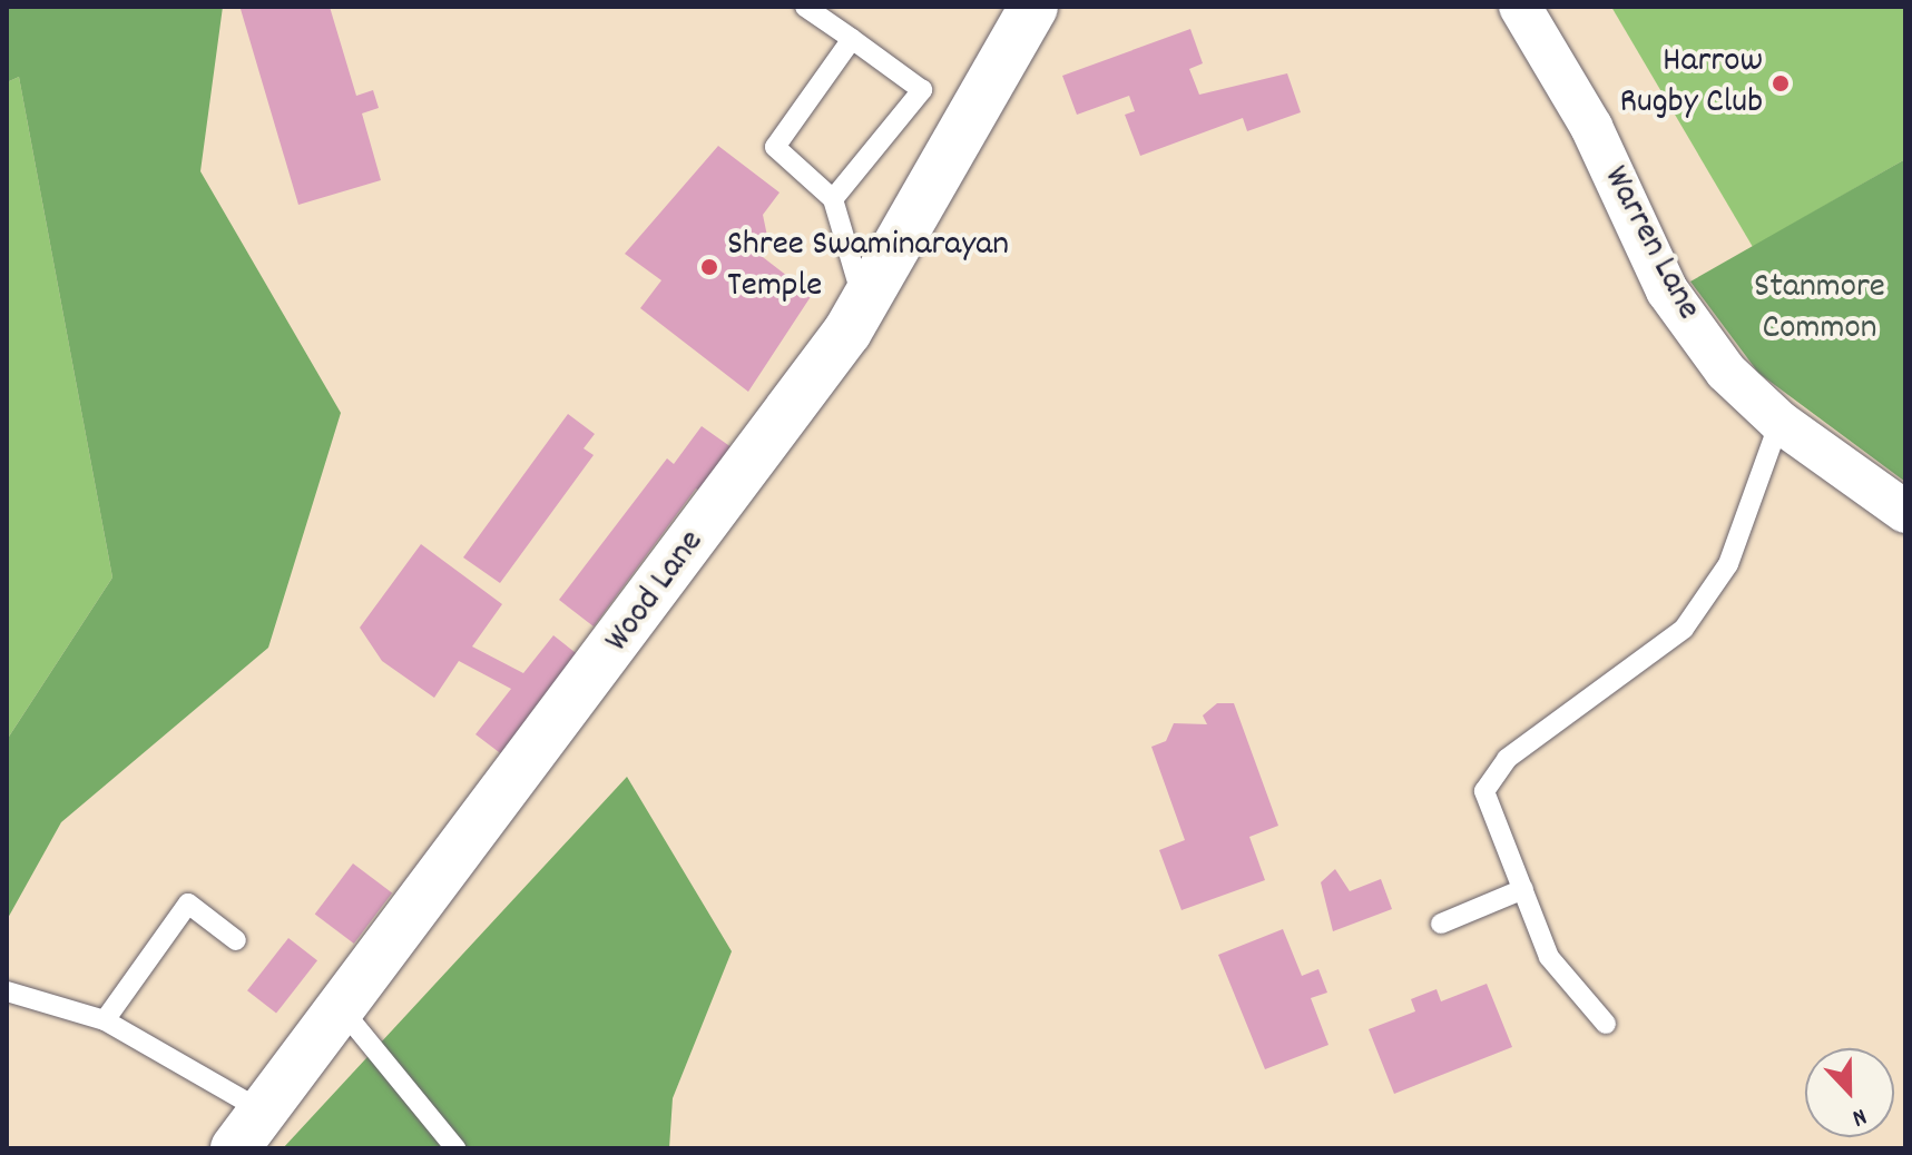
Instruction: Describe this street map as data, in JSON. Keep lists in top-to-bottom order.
{
  "streets": {
    "street": ["Warren Lane", "Wood Lane"]
  },
  "parks": ["Stanmore Common"],
  "places": ["Harrow Rugby Club", "Shree Swaminarayan Temple"],
  "north": "bottom"
}
